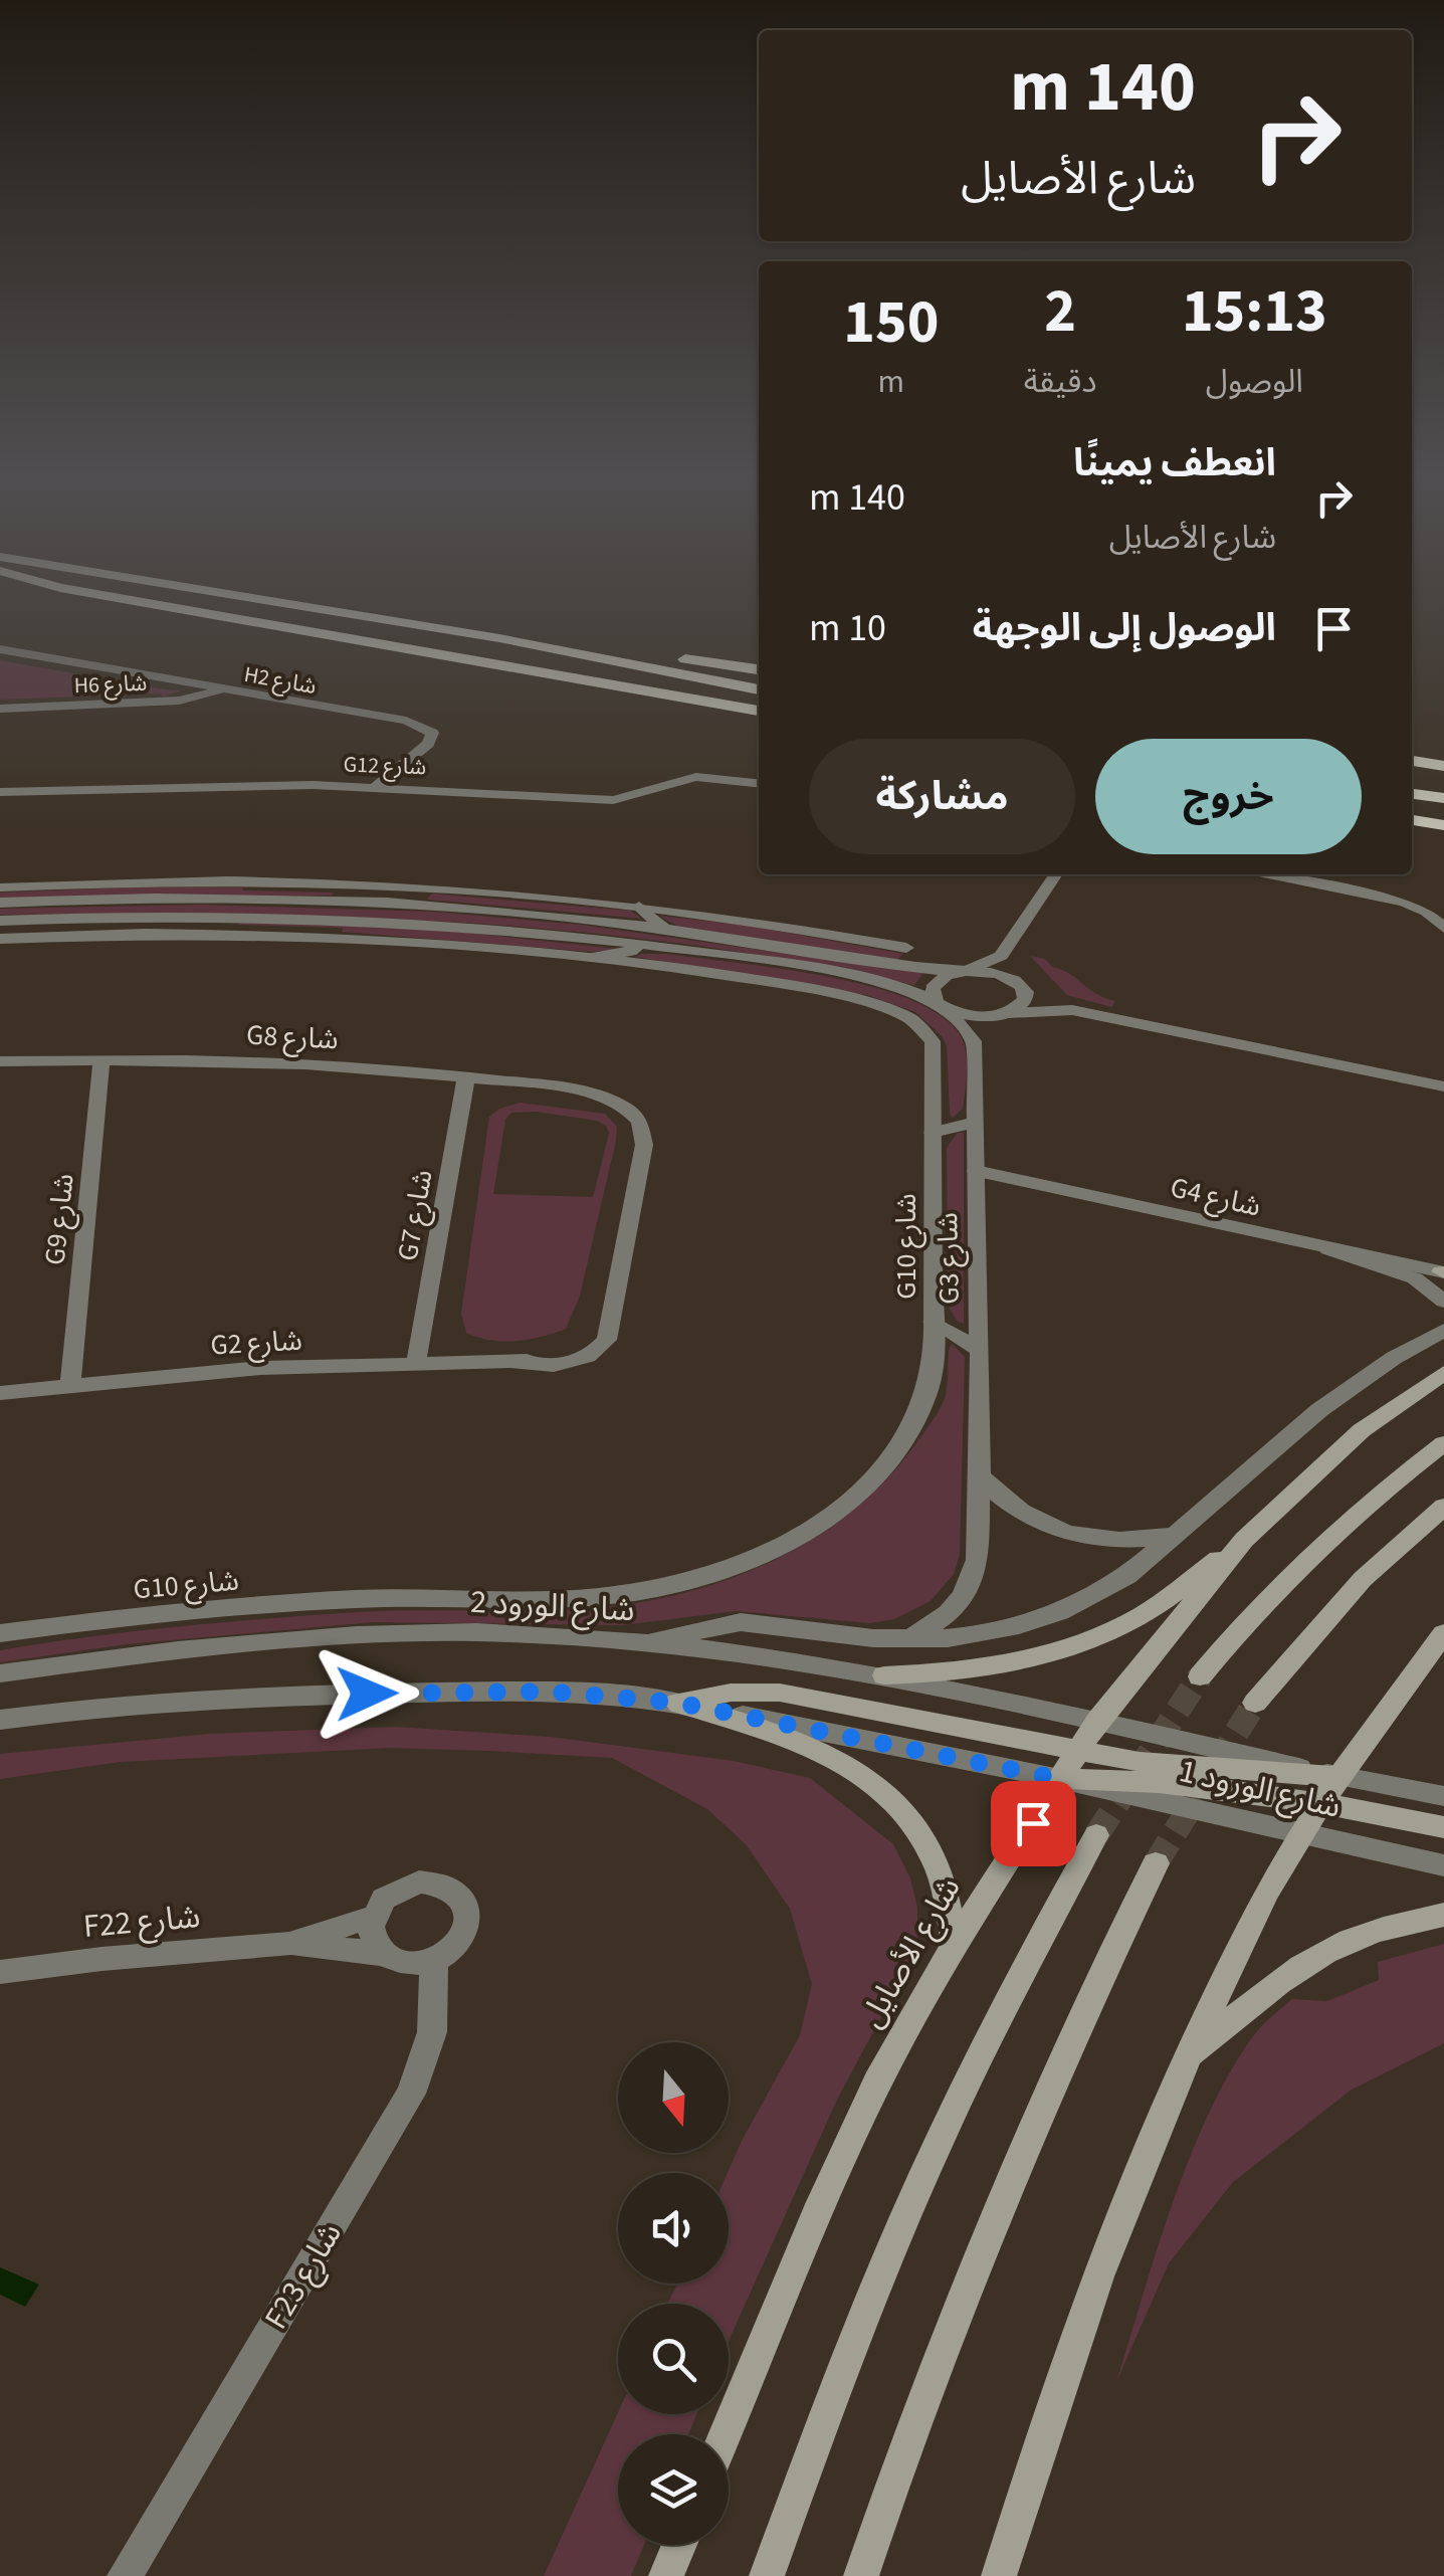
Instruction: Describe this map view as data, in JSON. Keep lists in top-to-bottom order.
{
  "streets": {
    "main road": ["شارع الأصايل"],
    "street": [
      "H2 شارع",
      "H6 شارع",
      "G12 شارع",
      "G8 شارع",
      "G4 شارع",
      "G7 شارع",
      "G9 شارع",
      "G10 شارع",
      "G3 شارع",
      "G2 شارع",
      "شارع الورود 2",
      "شارع الورود 1",
      "F22 شارع",
      "F23 شارع"
    ]
  },
  "crossings": [
    ["H2 شارع", "H6 شارع"],
    ["H2 شارع", "G12 شارع"],
    ["G8 شارع", "G7 شارع"],
    ["G8 شارع", "G9 شارع"],
    ["G8 شارع", "G2 شارع"],
    ["G4 شارع", "G3 شارع"],
    ["G7 شارع", "G2 شارع"],
    ["G9 شارع", "G2 شارع"],
    ["شارع الورود 2", "شارع الورود 1"],
    ["شارع الورود 2", "شارع الأصايل"],
    ["شارع الورود 1", "شارع الأصايل"],
    ["F22 شارع", "F23 شارع"]
  ],
  "north": "bottom",
  "page": {
    "turn": ["140 m", "شارع الأصايل"],
    "eta": [
      "15:13",
      "الوصول",
      "2",
      "دقيقة",
      "150",
      "m"
    ],
    "list": [
      {
        "name": "انعطف يمينًا",
        "note": "شارع الأصايل",
        "value": "140 m"
      },
      {
        "name": "الوصول إلى الوجهة",
        "value": "10 m"
      }
    ],
    "buttons": ["خروج", "مشاركة"]
  }
}
